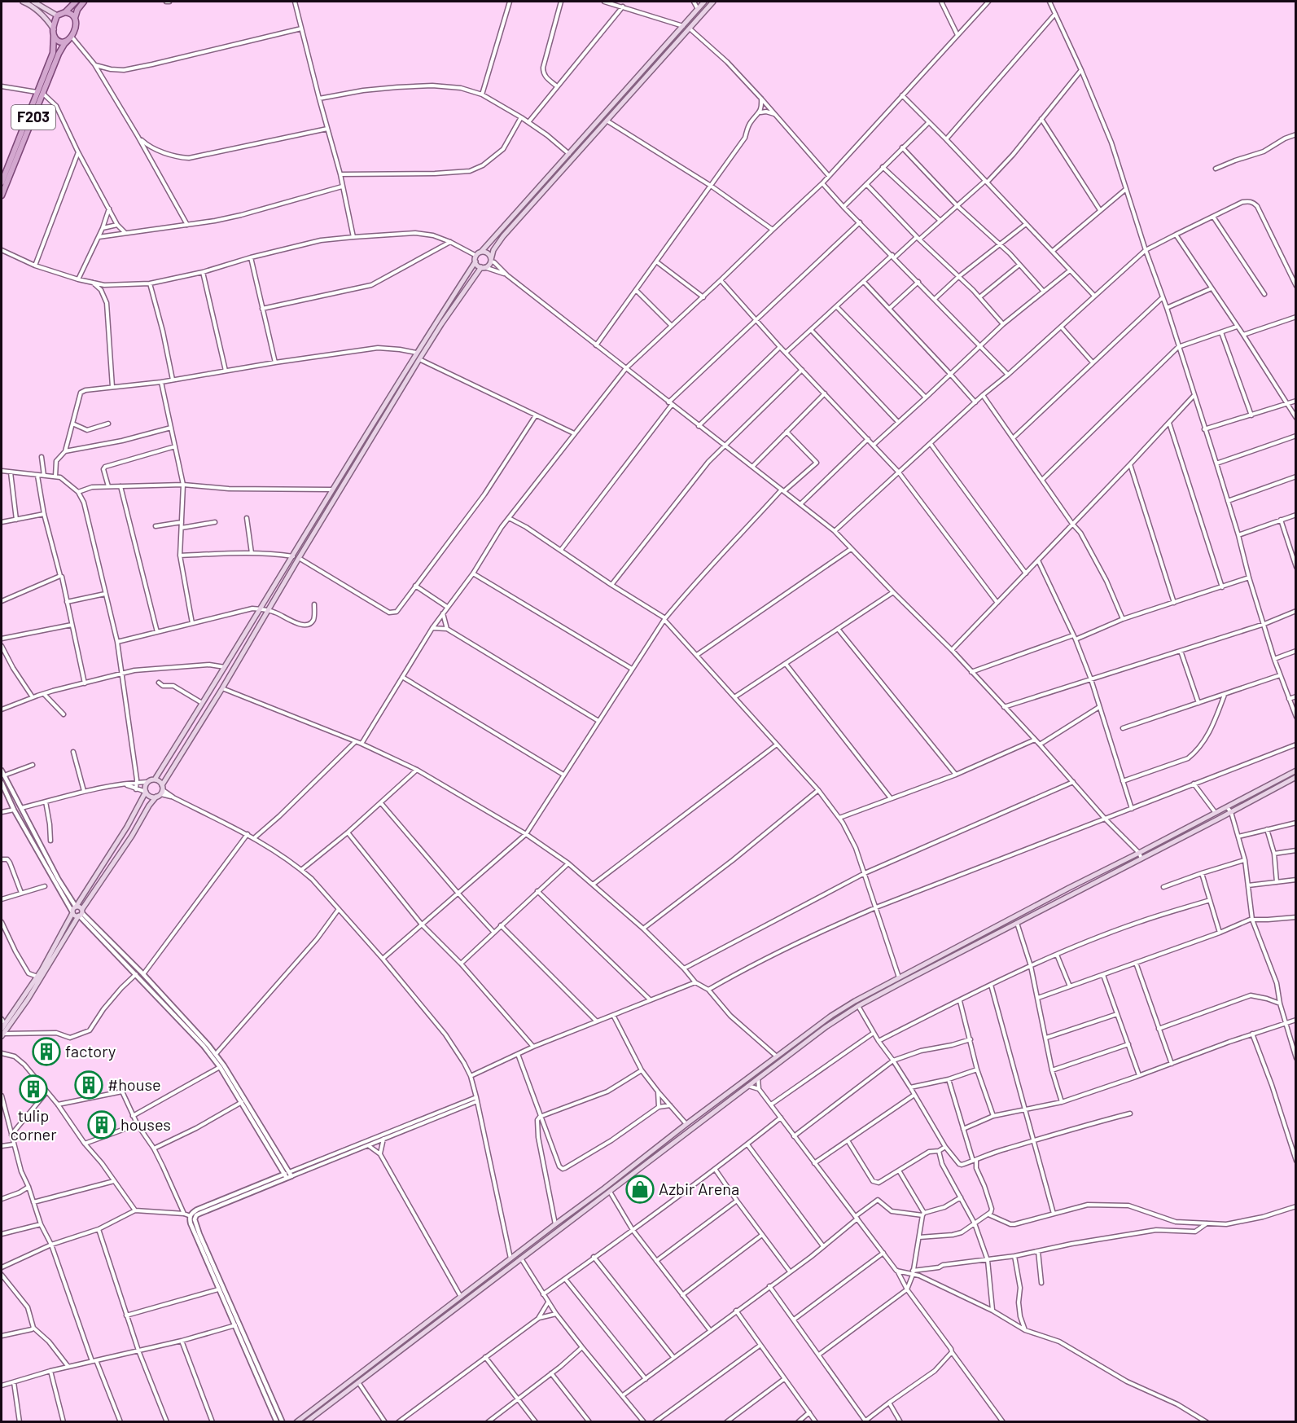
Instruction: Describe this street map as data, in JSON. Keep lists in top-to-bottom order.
{
  "streets": {
    "main road": ["F203"]
  },
  "places": {
    "building": [
      "factory",
      "#house",
      "tulip corner",
      "houses"
    ],
    "shop": ["Azbir Arena"]
  }
}
